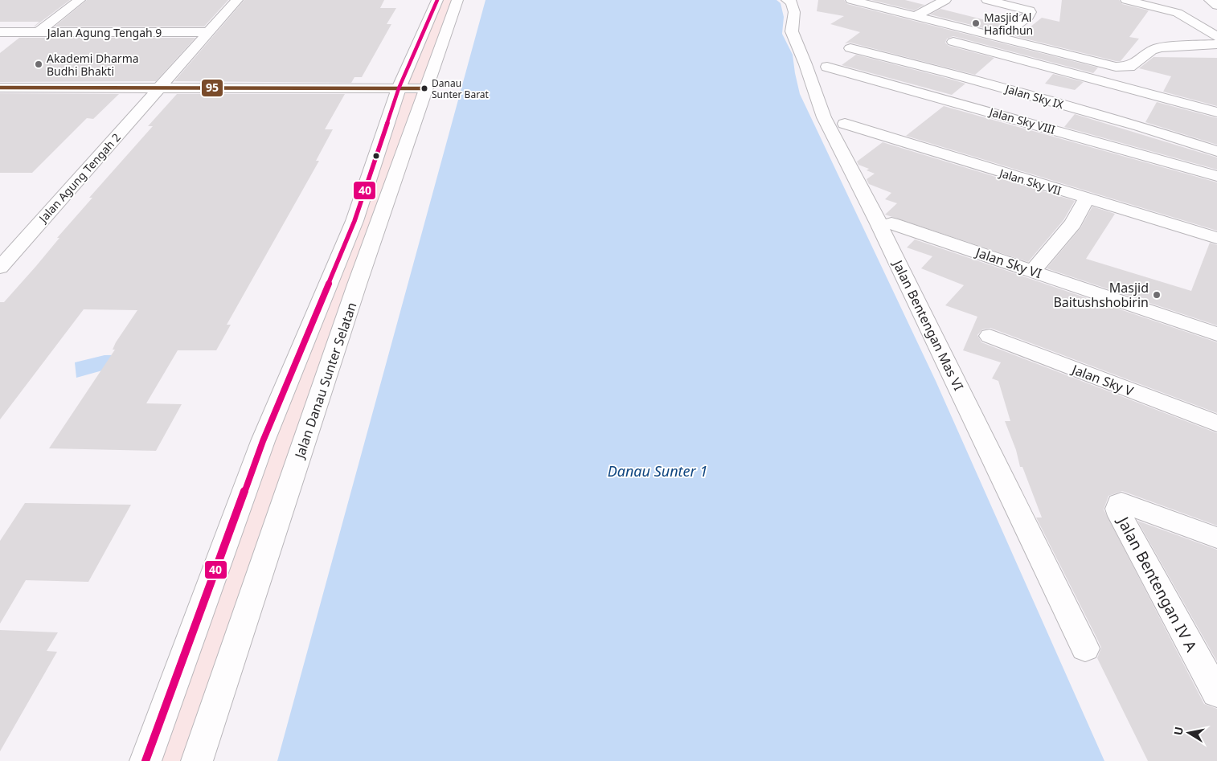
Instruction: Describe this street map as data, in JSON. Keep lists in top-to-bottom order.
{
  "streets": {
    "street": [
      "Jalan Agung Tengah 9",
      "Jalan Sky IX",
      "Jalan Sky VIII",
      "Jalan Agung Tengah 2",
      "Jalan Sky VII",
      "Jalan Sky VI",
      "Jalan Bentengan Mas VI",
      "Jalan Danau Sunter Selatan",
      "Jalan Sky V",
      "Jalan Bentengan IV A"
    ]
  },
  "crossings": [
    ["Jalan Agung Tengah 9", "Jalan Agung Tengah 2"]
  ],
  "water": ["Danau Sunter 1"],
  "places": [
    "Masjid Al Hafidhun",
    "Akademi Dharma Budhi Bhakti",
    "Danau Sunter Barat",
    "Masjid Baitushshobirin"
  ],
  "lines": ["transit line 40", "transit line 95"],
  "north": "left"
}
